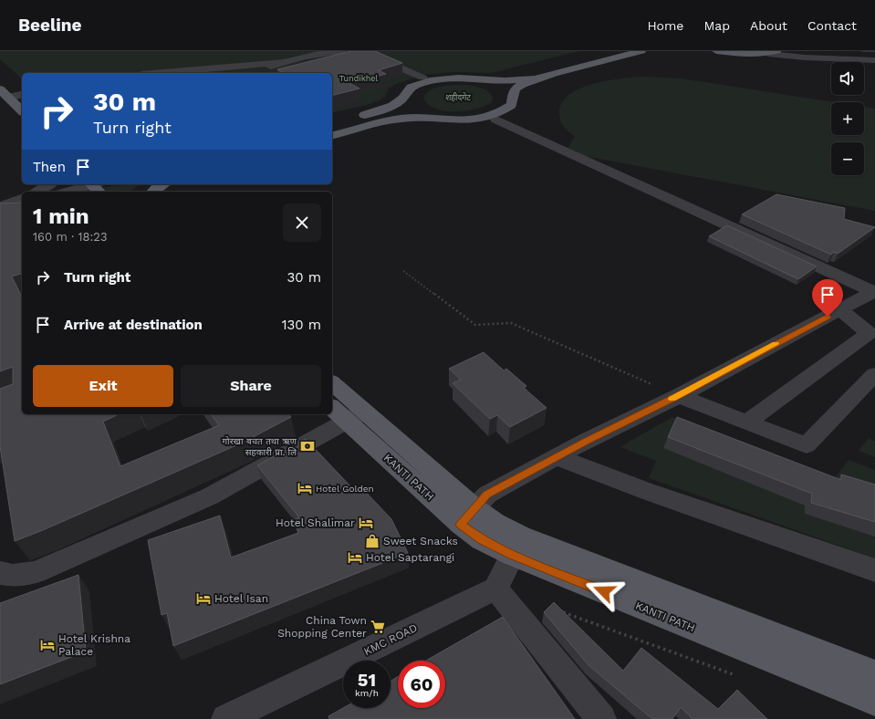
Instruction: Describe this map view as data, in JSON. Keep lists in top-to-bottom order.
{
  "streets": {
    "main road": ["KANTI PATH"],
    "street": ["KMC ROAD"]
  },
  "parks": ["Tundikhel", "शहीदगेट"],
  "places": {
    "bank": ["गोरखा बचत तथा ऋण सहकारी प्रा. लि"],
    "hotel": [
      "Hotel Golden",
      "Hotel Shalimar",
      "Hotel Saptarangi",
      "Hotel Isan",
      "Hotel Krishna Palace"
    ],
    "shop": ["Sweet Snacks"],
    "supermarket": ["China Town Shopping Center"]
  },
  "page": {
    "header": "Beeline",
    "nav": [
      "Home",
      "Map",
      "About",
      "Contact"
    ],
    "map_buttons": ["+", "−"],
    "turn": ["30 m", "Turn right"],
    "then": "Then",
    "heading": ["1 min", "160 m · 18:23"],
    "list": [
      {
        "name": "Turn right",
        "value": "30 m"
      },
      {
        "name": "Arrive at destination",
        "value": "130 m"
      }
    ],
    "buttons": ["Exit", "Share"],
    "speed": "51 km/h",
    "limit": "60"
  }
}
